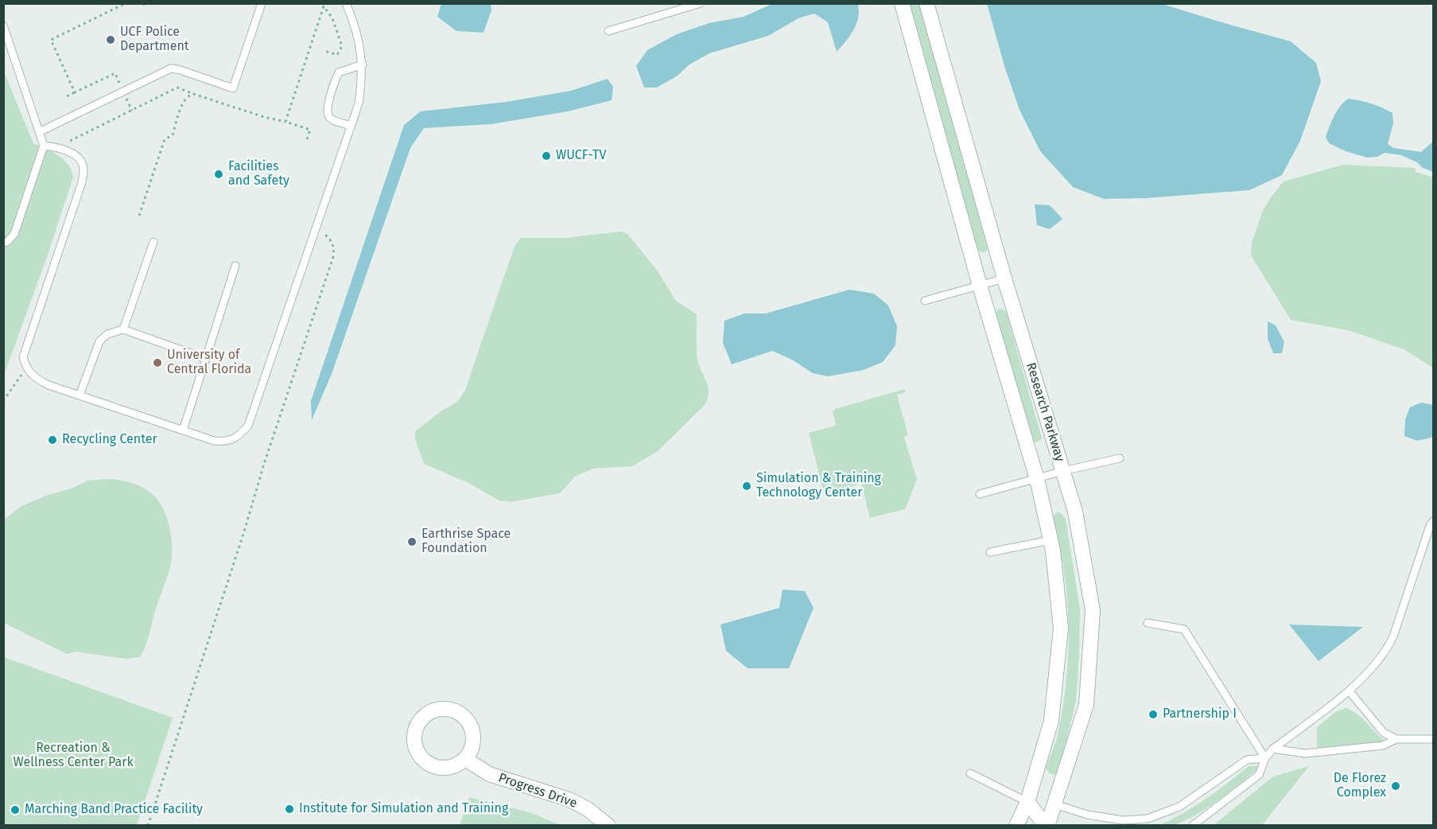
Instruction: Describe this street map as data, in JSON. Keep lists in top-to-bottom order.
{
  "streets": {
    "street": ["Research Parkway", "Progress Drive"]
  },
  "parks": ["Recreation & Wellness Center Park"],
  "places": [
    "UCF Police Department",
    "WUCF-TV",
    "Facilities and Safety",
    "University of Central Florida",
    "Recycling Center",
    "Simulation & Training Technology Center",
    "Earthrise Space Foundation",
    "Partnership I",
    "De Florez Complex",
    "Institute for Simulation and Training",
    "Marching Band Practice Facility"
  ]
}
